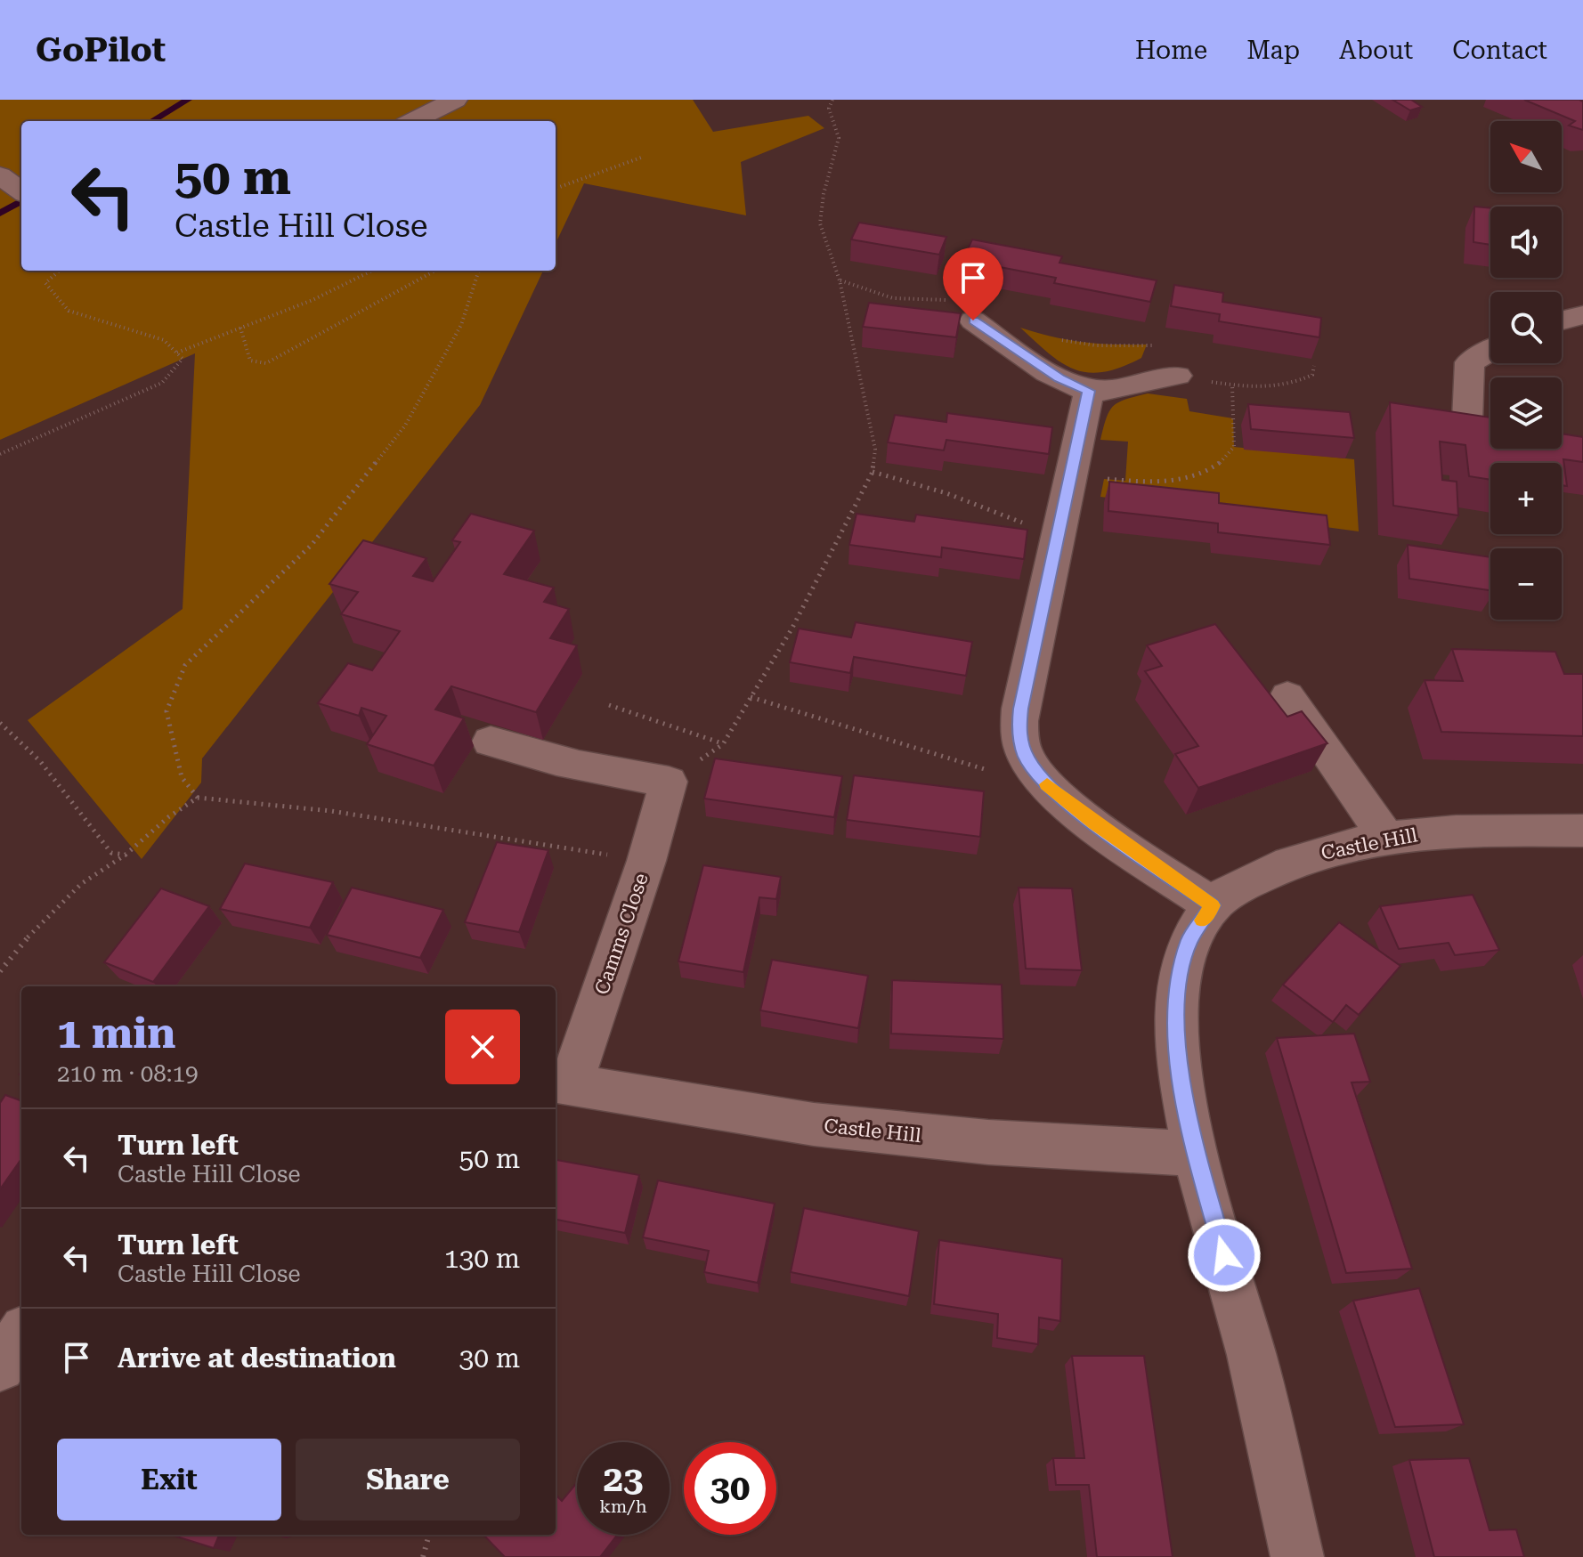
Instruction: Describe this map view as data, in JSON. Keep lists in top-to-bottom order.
{
  "streets": {
    "street": ["Castle Hill", "Camms Close"]
  },
  "crossings": [
    ["Castle Hill", "Camms Close"]
  ],
  "north": "top left",
  "page": {
    "header": "GoPilot",
    "nav": [
      "Home",
      "Map",
      "About",
      "Contact"
    ],
    "map_buttons": ["+", "−"],
    "turn": ["50 m", "Castle Hill Close"],
    "heading": ["1 min", "210 m · 08:19"],
    "list": [
      {
        "name": "Turn left",
        "note": "Castle Hill Close",
        "value": "50 m"
      },
      {
        "name": "Turn left",
        "note": "Castle Hill Close",
        "value": "130 m"
      },
      {
        "name": "Arrive at destination",
        "value": "30 m"
      }
    ],
    "buttons": ["Exit", "Share"],
    "speed": "23 km/h",
    "limit": "30"
  }
}
